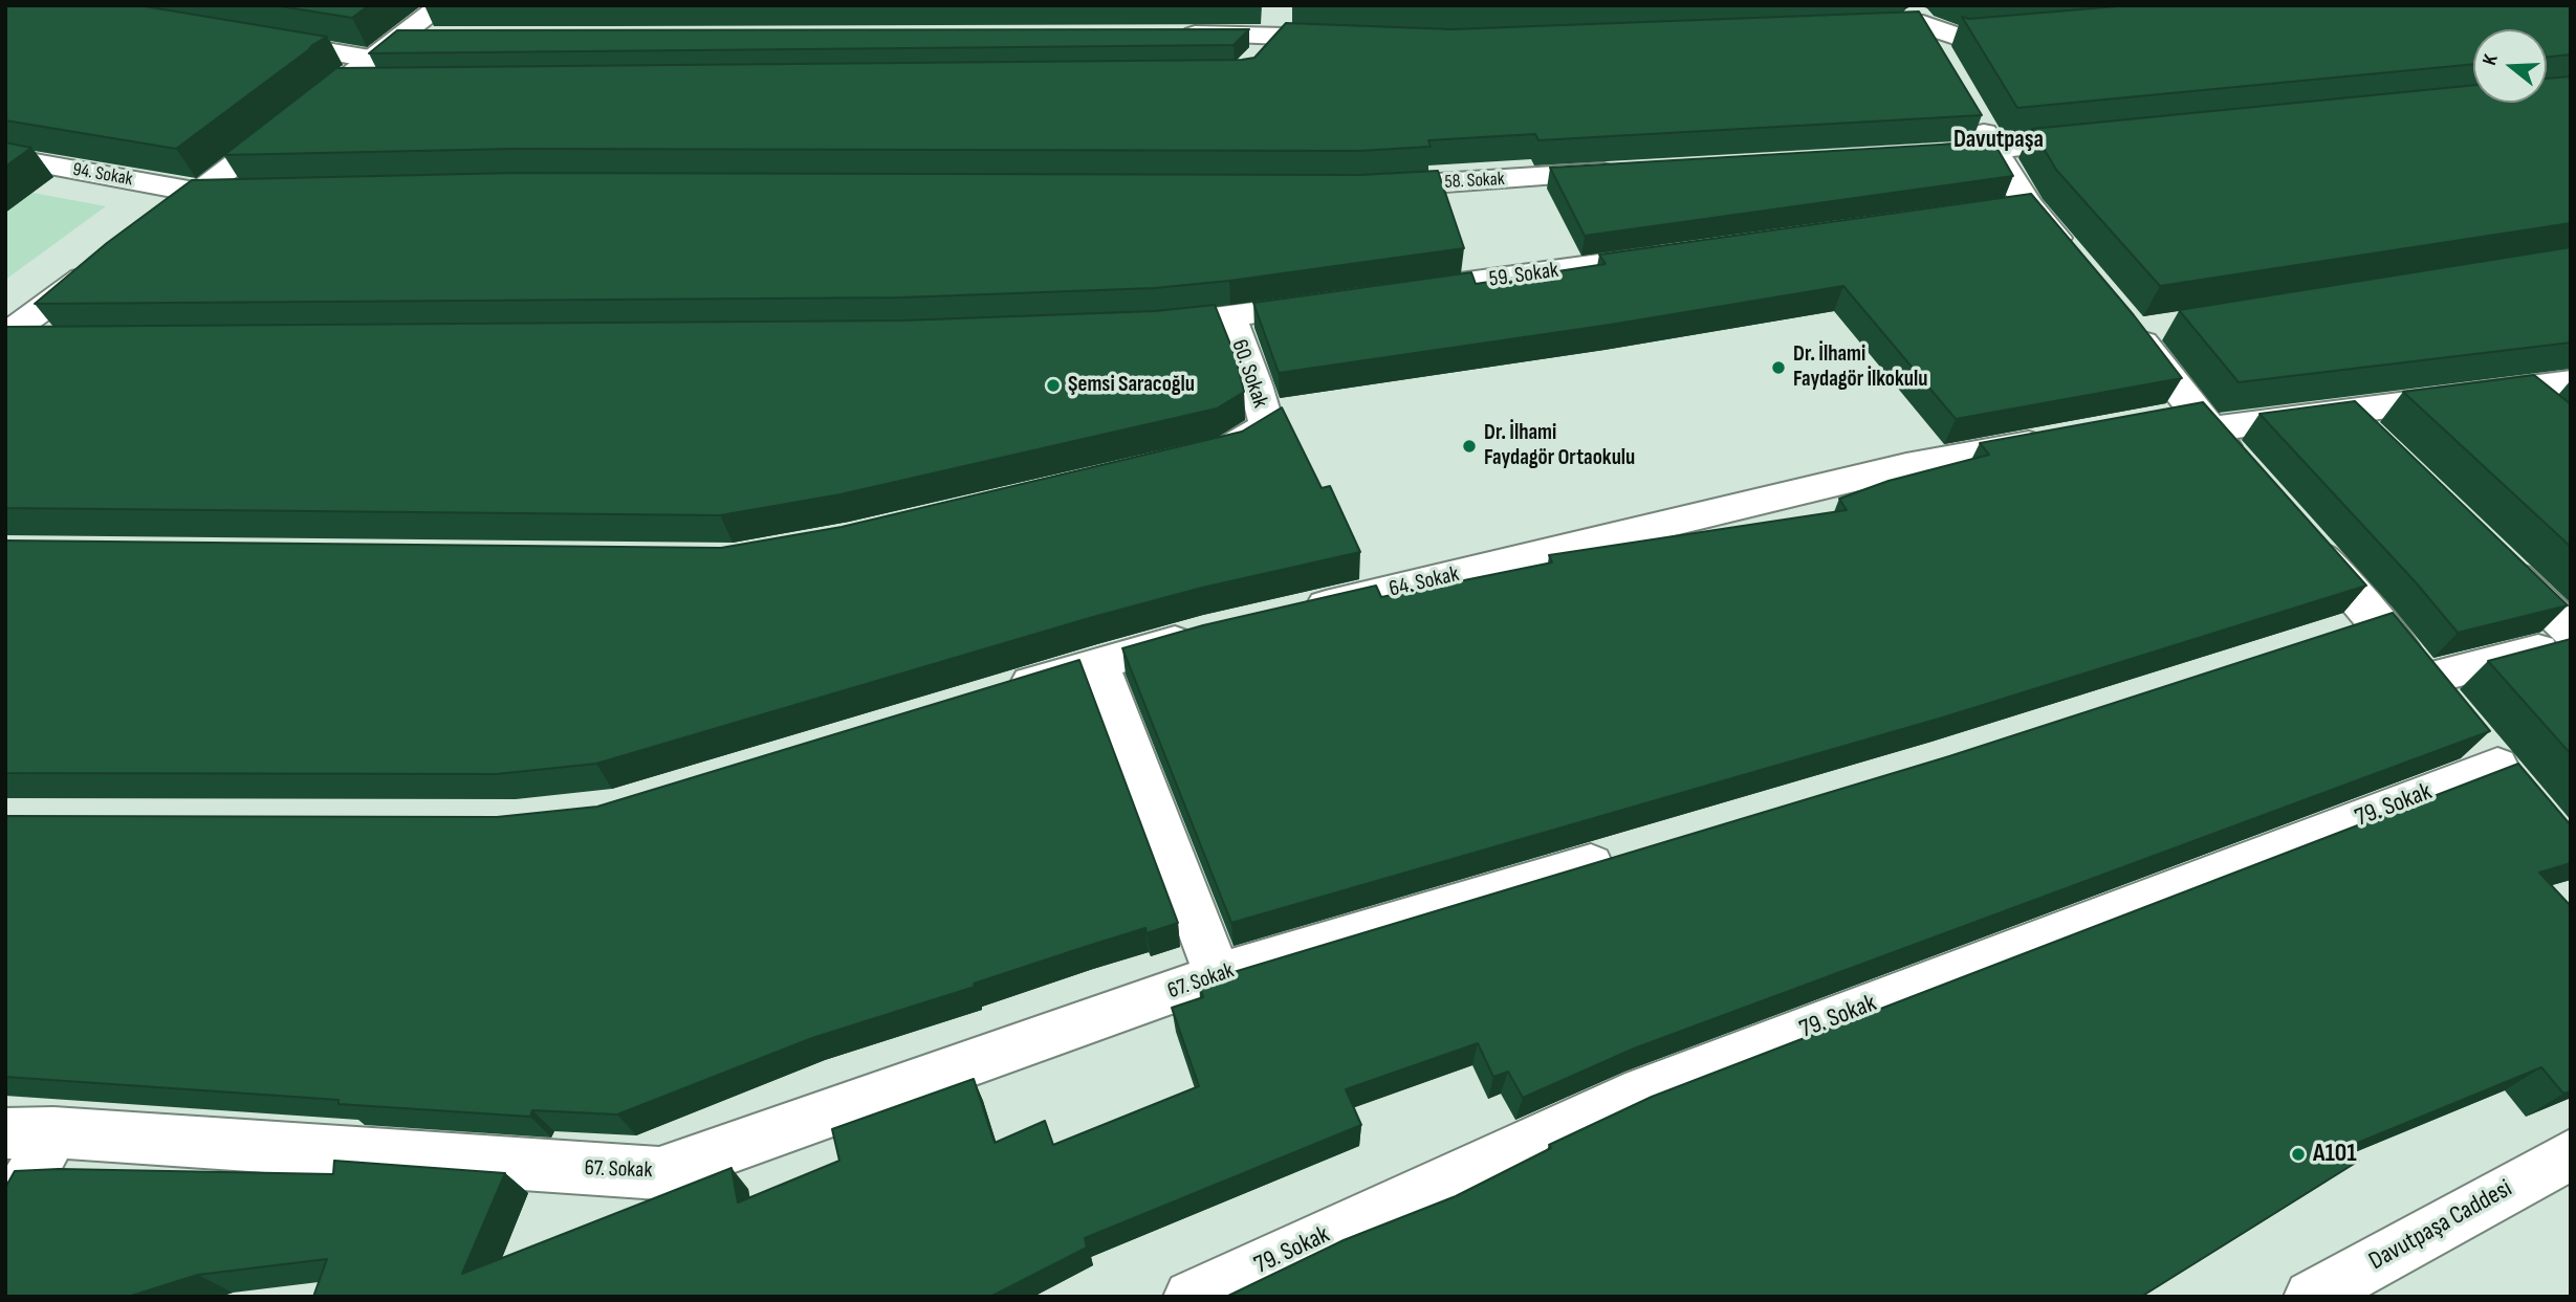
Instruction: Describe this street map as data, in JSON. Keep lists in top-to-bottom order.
{
  "streets": {
    "street": [
      "94. Sokak",
      "58. Sokak",
      "59. Sokak",
      "60. Sokak",
      "64. Sokak",
      "79. Sokak",
      "67. Sokak",
      "Davutpaşa Caddesi"
    ]
  },
  "districts": ["Davutpaşa"],
  "places": [
    "Dr. İlhami Faydagör İlkokulu",
    "Şemsi Saracoğlu",
    "Dr. İlhami Faydagör Ortaokulu",
    "A101"
  ],
  "north": "left"
}
